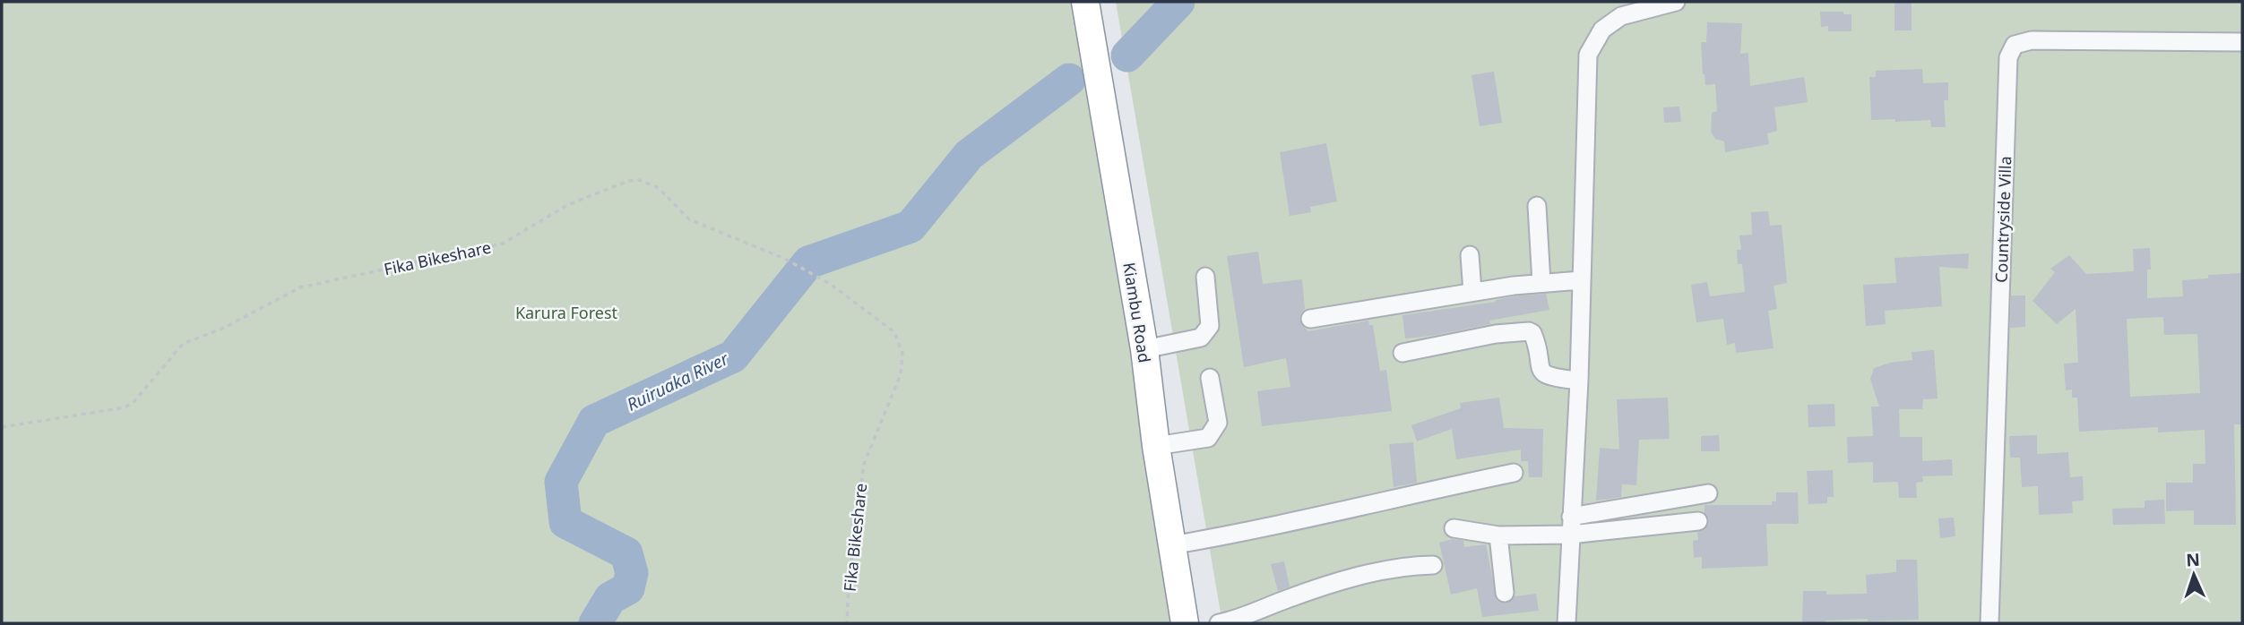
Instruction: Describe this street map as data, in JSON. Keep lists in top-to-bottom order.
{
  "streets": {
    "highway": ["Kiambu Road"],
    "street": ["Countryside Villa"],
    "path": ["Fika Bikeshare"]
  },
  "water": ["Ruiruaka River"],
  "parks": ["Karura Forest"],
  "north": "top"
}
